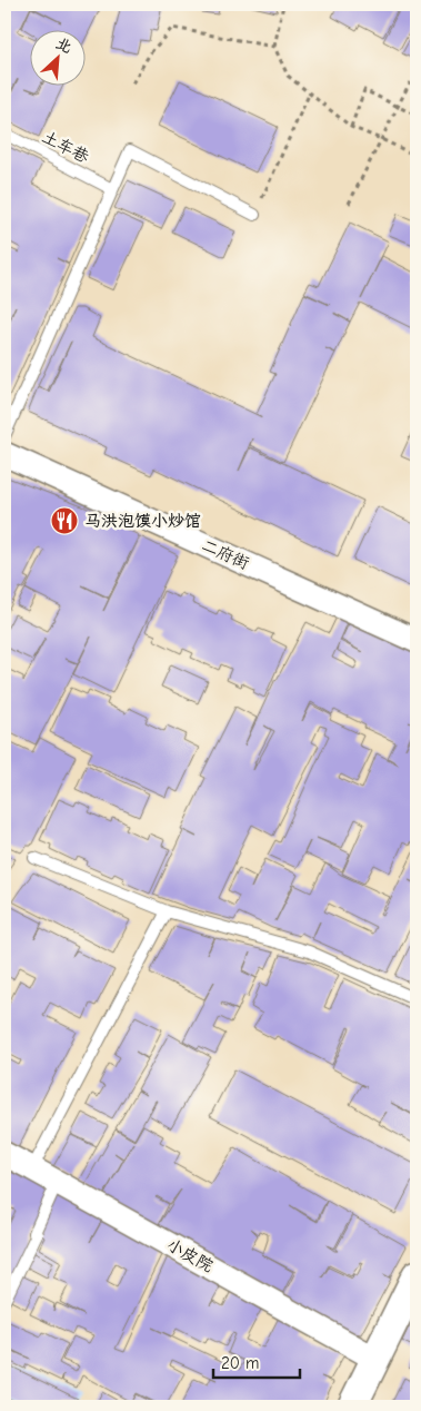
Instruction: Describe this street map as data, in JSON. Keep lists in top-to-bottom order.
{
  "streets": {
    "street": ["二府街", "小皮院"],
    "lane": ["土车巷"]
  },
  "places": {
    "restaurant": ["马洪泡馍小炒馆"]
  },
  "scale_bar": "20 m",
  "north": "top right"
}
